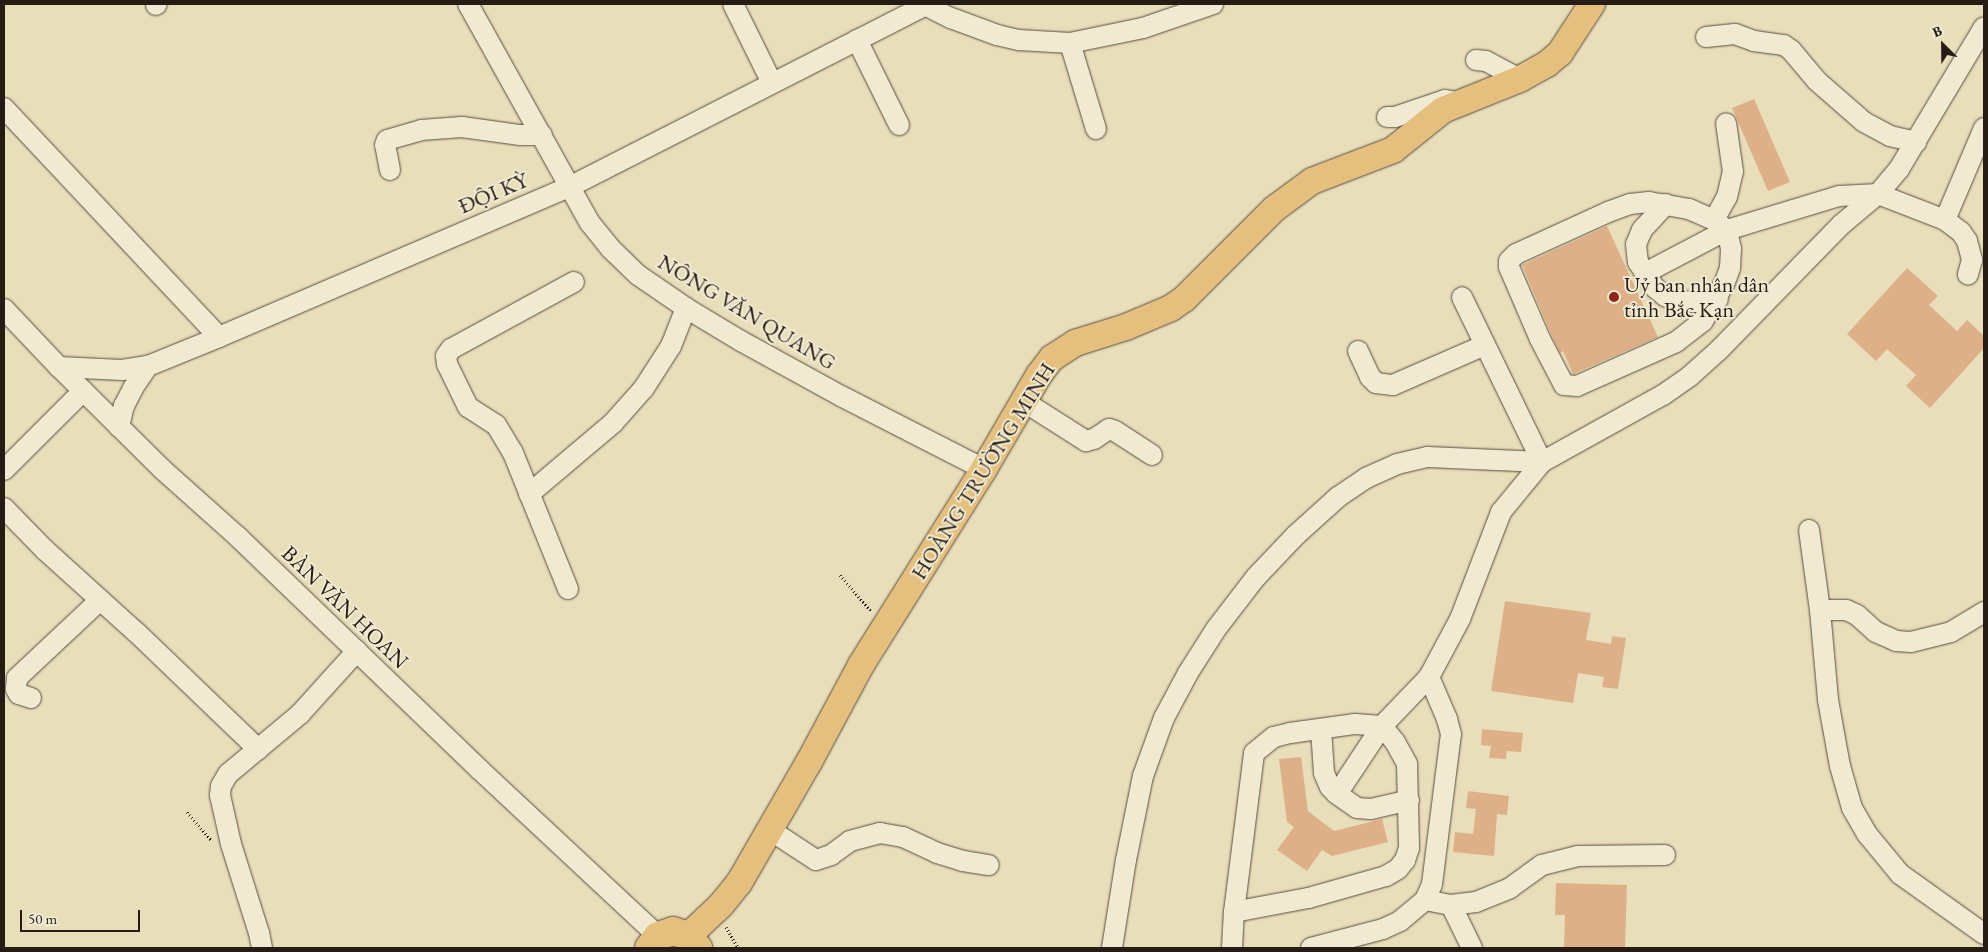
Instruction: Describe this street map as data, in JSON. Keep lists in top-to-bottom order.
{
  "streets": {
    "main road": ["HOÀNG TRƯỜNG MINH"],
    "street": ["ĐỘI KỲ", "NÔNG VĂN QUANG", "BÀN VĂN HOAN"]
  },
  "crossings": [
    ["ĐỘI KỲ", "NÔNG VĂN QUANG"],
    ["ĐỘI KỲ", "BÀN VĂN HOAN"],
    ["NÔNG VĂN QUANG", "HOÀNG TRƯỜNG MINH"]
  ],
  "places": ["Uỷ ban nhân dân tỉnh Bắc Kạn"],
  "scale_bar": "50 m",
  "north": "top left"
}
